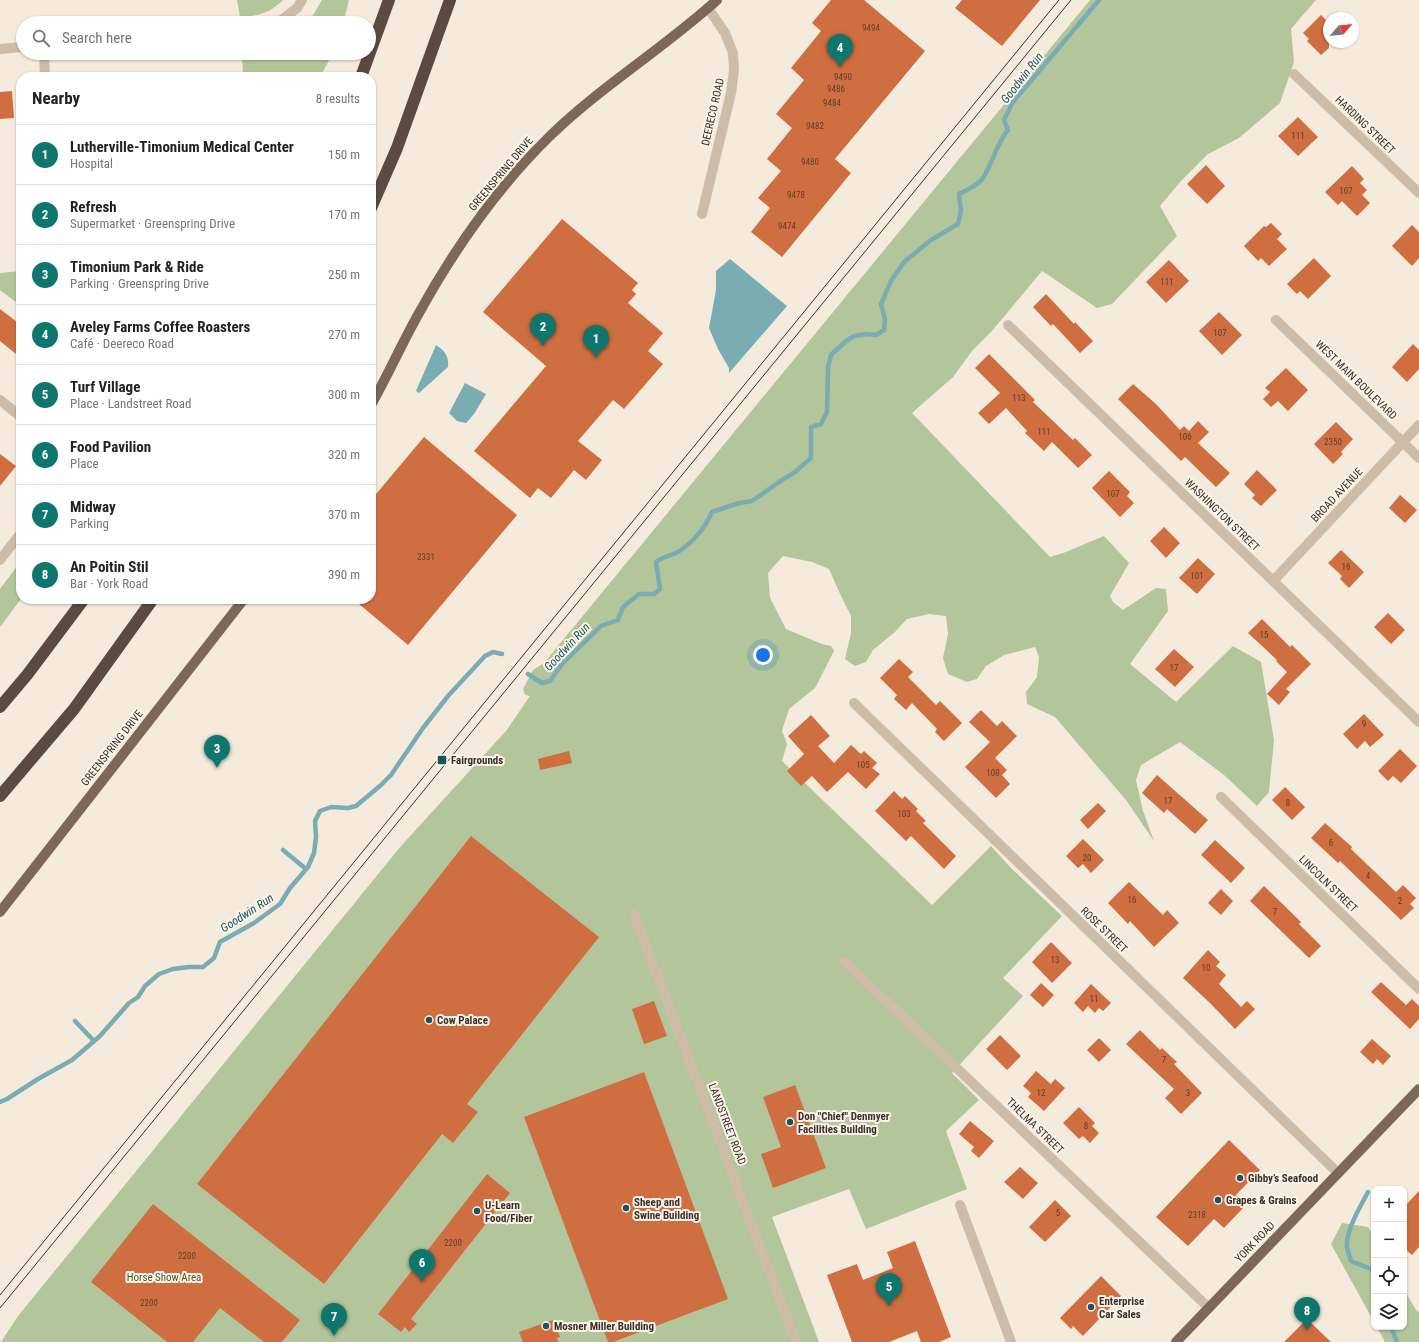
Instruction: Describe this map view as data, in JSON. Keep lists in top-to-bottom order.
{
  "streets": {
    "main road": ["GREENSPRING DRIVE", "YORK ROAD"],
    "street": [
      "DEERECO ROAD",
      "HARDING STREET",
      "WEST MAIN BOULEVARD",
      "BROAD AVENUE",
      "WASHINGTON STREET",
      "LINCOLN STREET",
      "ROSE STREET",
      "LANDSTREET ROAD",
      "THELMA STREET"
    ]
  },
  "crossings": [
    ["DEERECO ROAD", "GREENSPRING DRIVE"],
    ["WEST MAIN BOULEVARD", "BROAD AVENUE"],
    ["BROAD AVENUE", "WASHINGTON STREET"],
    ["ROSE STREET", "YORK ROAD"],
    ["THELMA STREET", "YORK ROAD"]
  ],
  "water": ["Goodwin Run"],
  "parks": ["Horse Show Area"],
  "places": {
    "transit": ["Fairgrounds"],
    "other": [
      "Cow Palace",
      "Don \"Chief\" Denmyer Facilities Building",
      "Gibby’s Seafood",
      "Grapes & Grains",
      "Sheep and Swine Building",
      "U-Learn Food/Fiber",
      "Enterprise Car Sales",
      "Mosner Miller Building"
    ]
  },
  "house_numbers": [
    "9494",
    "9490",
    "9486",
    "9484",
    "9482",
    "111",
    "9480",
    "107",
    "9478",
    "9474",
    "111",
    "107",
    "113",
    "111",
    "106",
    "2350",
    "107",
    "2331",
    "16",
    "101",
    "15",
    "17",
    "9",
    "105",
    "100",
    "17",
    "8",
    "103",
    "6",
    "20",
    "4",
    "16",
    "2",
    "7",
    "13",
    "10",
    "11",
    "7",
    "12",
    "3",
    "8",
    "5",
    "2318",
    "2200",
    "2200",
    "2200"
  ],
  "north": "top right",
  "page": {
    "search": "Search here",
    "pins": [
      "4",
      "2",
      "1",
      "3",
      "6",
      "5",
      "8",
      "7"
    ],
    "heading": ["Nearby", "8 results"],
    "list": [
      {
        "mark": "1",
        "name": "Lutherville-Timonium Medical Center",
        "note": "Hospital",
        "value": "150 m"
      },
      {
        "mark": "2",
        "name": "Refresh",
        "note": "Supermarket · Greenspring Drive",
        "value": "170 m"
      },
      {
        "mark": "3",
        "name": "Timonium Park & Ride",
        "note": "Parking · Greenspring Drive",
        "value": "250 m"
      },
      {
        "mark": "4",
        "name": "Aveley Farms Coffee Roasters",
        "note": "Café · Deereco Road",
        "value": "270 m"
      },
      {
        "mark": "5",
        "name": "Turf Village",
        "note": "Place · Landstreet Road",
        "value": "300 m"
      },
      {
        "mark": "6",
        "name": "Food Pavilion",
        "note": "Place",
        "value": "320 m"
      },
      {
        "mark": "7",
        "name": "Midway",
        "note": "Parking",
        "value": "370 m"
      },
      {
        "mark": "8",
        "name": "An Poitin Stil",
        "note": "Bar · York Road",
        "value": "390 m"
      }
    ],
    "map_buttons": ["+", "−"]
  }
}
